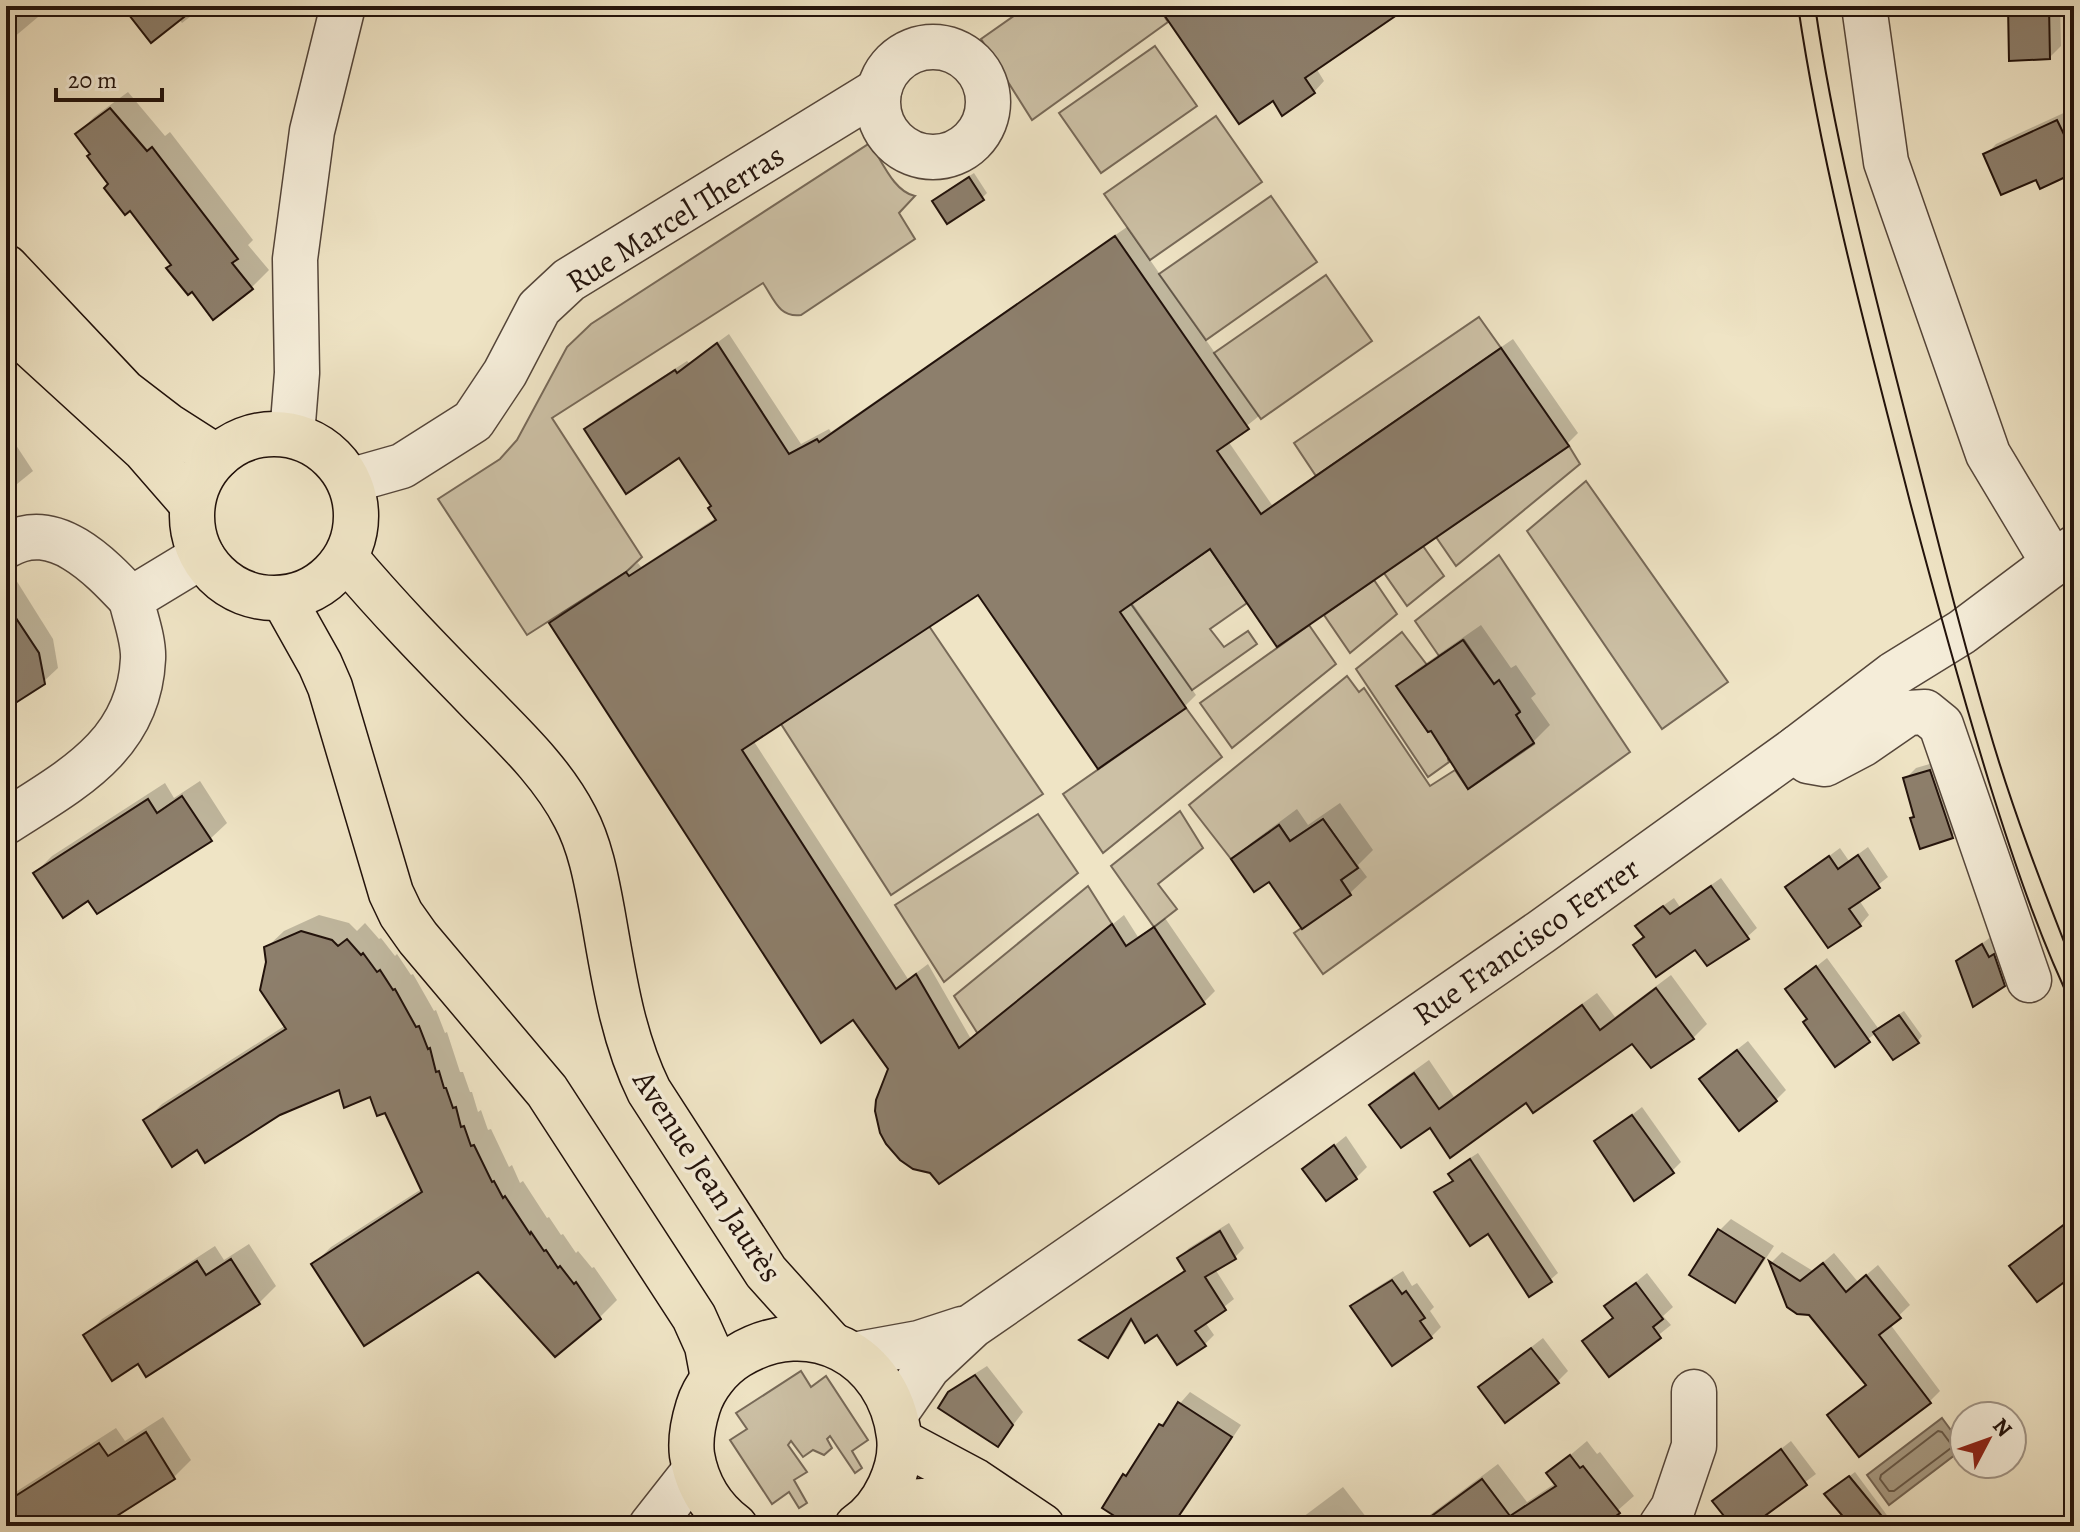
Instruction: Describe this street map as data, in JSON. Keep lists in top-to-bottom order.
{
  "streets": {
    "main road": ["Avenue Jean Jaurès"],
    "street": ["Rue Marcel Therras", "Rue Francisco Ferrer"]
  },
  "crossings": [
    ["Rue Marcel Therras", "Avenue Jean Jaurès"],
    ["Rue Francisco Ferrer", "Avenue Jean Jaurès"]
  ],
  "scale_bar": "20 m",
  "north": "top right"
}
